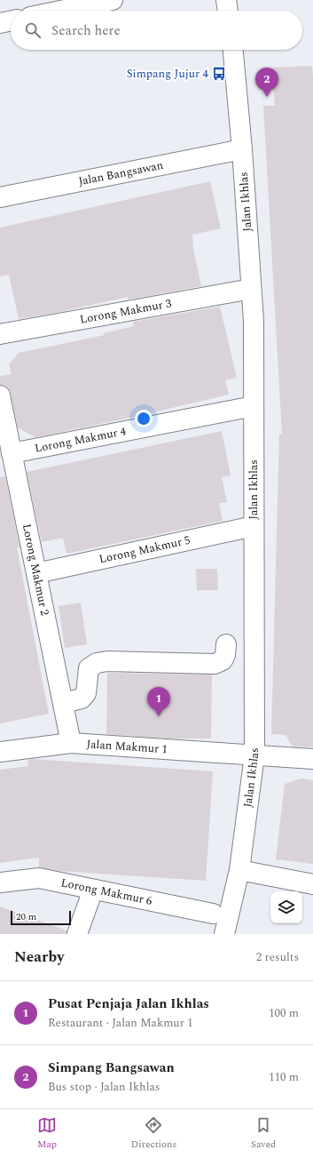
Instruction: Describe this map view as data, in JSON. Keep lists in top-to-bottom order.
{
  "streets": {
    "street": [
      "Jalan Bangsawan",
      "Jalan Ikhlas",
      "Lorong Makmur 3",
      "Lorong Makmur 4",
      "Lorong Makmur 5",
      "Lorong Makmur 2",
      "Jalan Makmur 1",
      "Lorong Makmur 6"
    ]
  },
  "crossings": [
    ["Jalan Bangsawan", "Jalan Ikhlas"],
    ["Jalan Ikhlas", "Lorong Makmur 3"],
    ["Jalan Ikhlas", "Lorong Makmur 4"],
    ["Jalan Ikhlas", "Lorong Makmur 5"],
    ["Jalan Ikhlas", "Jalan Makmur 1"],
    ["Lorong Makmur 4", "Lorong Makmur 2"],
    ["Lorong Makmur 5", "Lorong Makmur 2"],
    ["Lorong Makmur 2", "Jalan Makmur 1"]
  ],
  "places": {
    "bus stop": ["Simpang Jujur 4"]
  },
  "scale_bar": "20 m",
  "page": {
    "search": "Search here",
    "pins": ["2", "1"],
    "scale": "20 m",
    "heading": ["Nearby", "2 results"],
    "list": [
      {
        "mark": "1",
        "name": "Pusat Penjaja Jalan Ikhlas",
        "note": "Restaurant · Jalan Makmur 1",
        "value": "100 m"
      },
      {
        "mark": "2",
        "name": "Simpang Bangsawan",
        "note": "Bus stop · Jalan Ikhlas",
        "value": "110 m"
      }
    ],
    "nav": ["Map", "Directions", "Saved"]
  }
}
